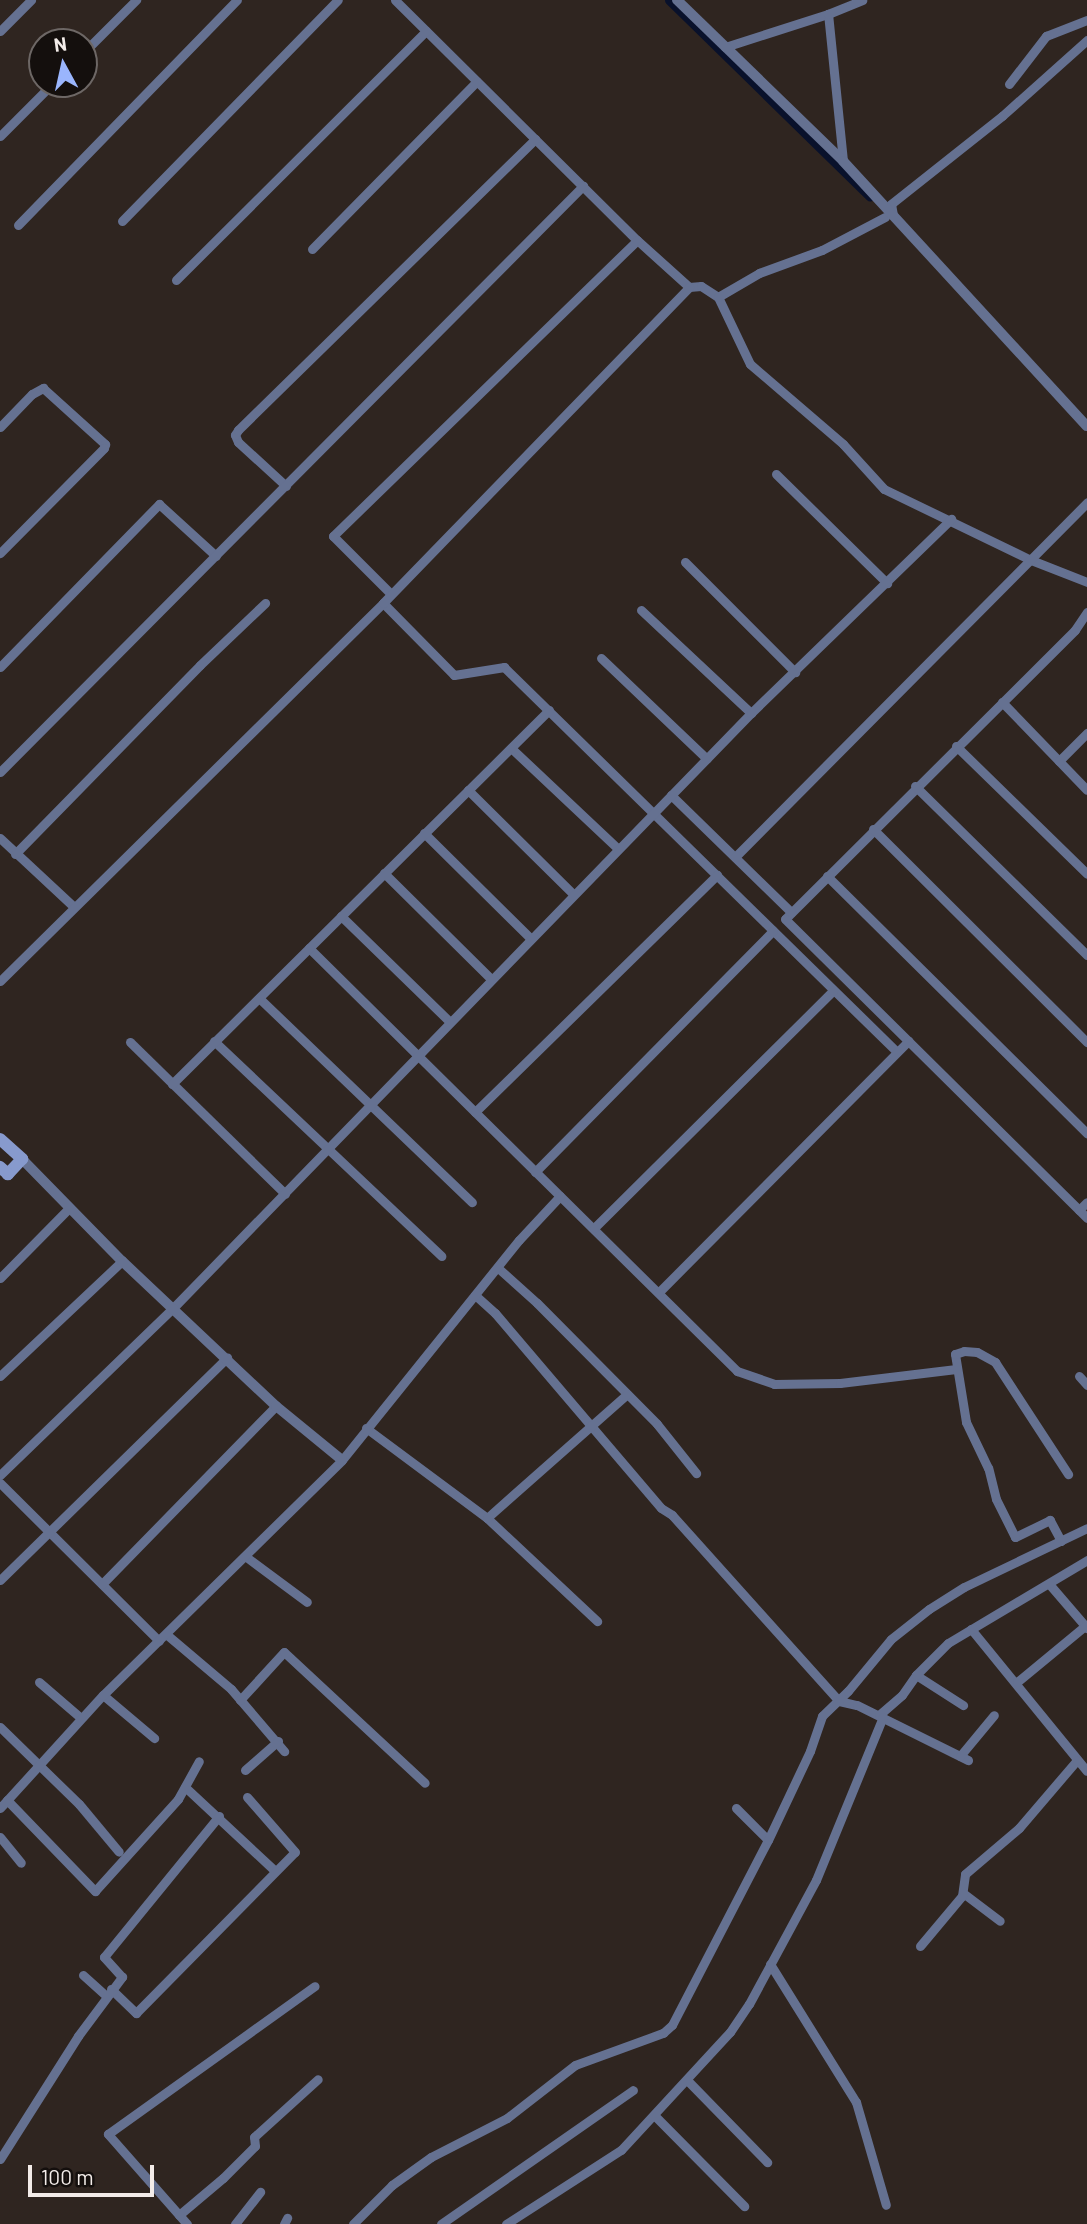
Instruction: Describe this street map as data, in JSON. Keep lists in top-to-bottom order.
{
  "scale_bar": "100 m",
  "north": "top"
}
